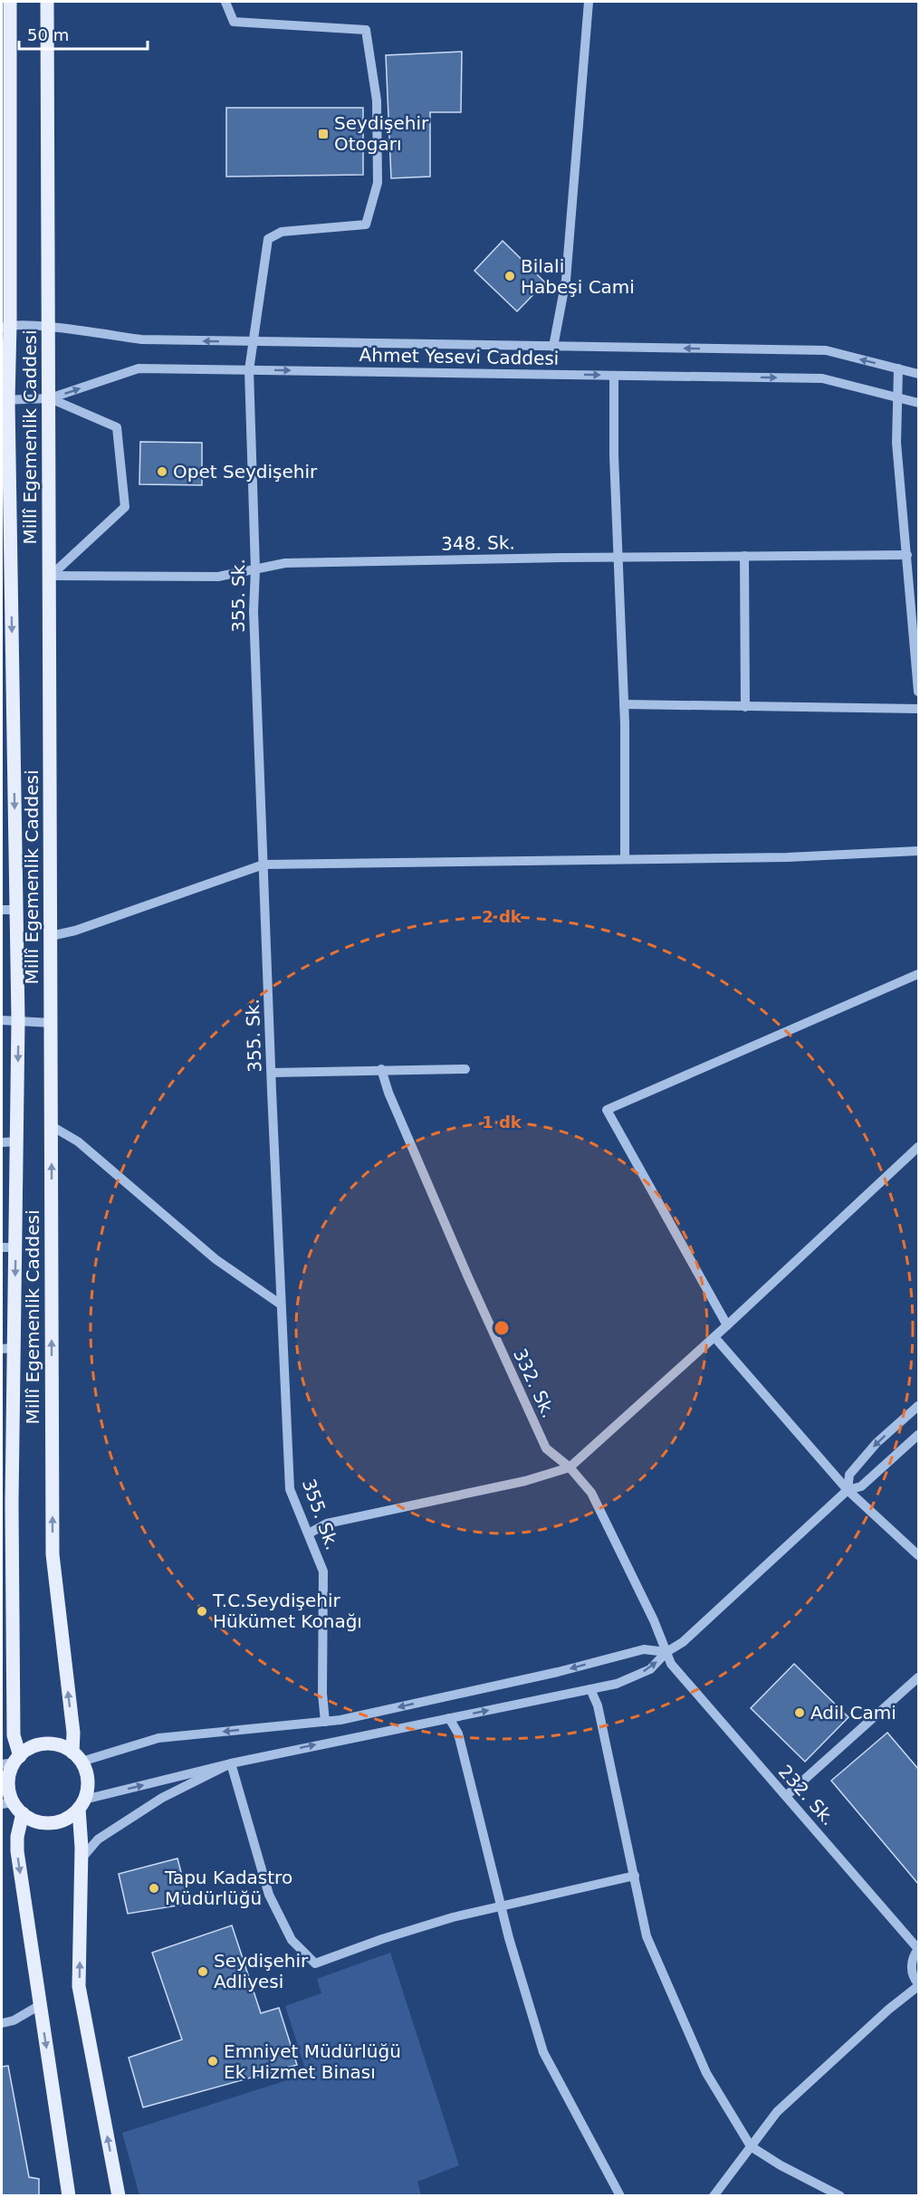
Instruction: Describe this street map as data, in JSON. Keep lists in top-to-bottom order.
{
  "streets": {
    "main road": ["Millî Egemenlik Caddesi"],
    "street": [
      "Ahmet Yesevi Caddesi",
      "348. Sk.",
      "355. Sk.",
      "332. Sk.",
      "232. Sk."
    ]
  },
  "crossings": [
    ["Ahmet Yesevi Caddesi", "Millî Egemenlik Caddesi"],
    ["Ahmet Yesevi Caddesi", "355. Sk."],
    ["Millî Egemenlik Caddesi", "348. Sk."],
    ["348. Sk.", "355. Sk."],
    ["332. Sk.", "232. Sk."]
  ],
  "places": {
    "transit": ["Seydişehir Otogarı"],
    "other": [
      "Bilali Habeşi Cami",
      "Opet Seydişehir",
      "T.C.Seydişehir Hükümet Konağı",
      "Adil Cami",
      "Tapu Kadastro Müdürlüğü",
      "Seydişehir Adliyesi",
      "Emniyet Müdürlüğü Ek Hizmet Binası"
    ]
  },
  "scale_bar": "50 m",
  "rings": ["2 dk", "1 dk"]
}
